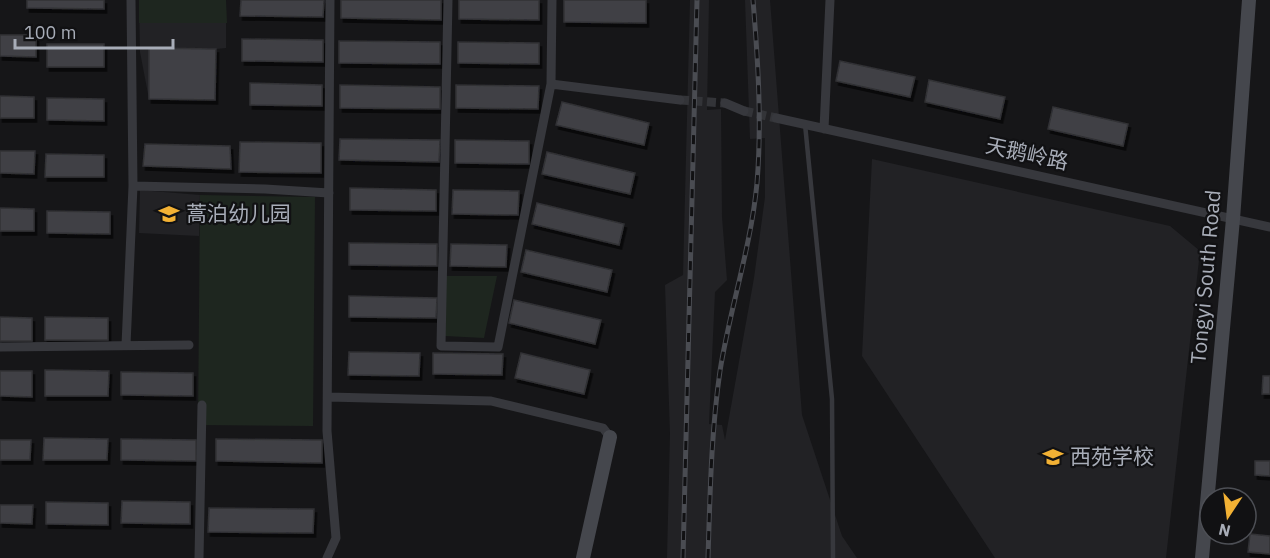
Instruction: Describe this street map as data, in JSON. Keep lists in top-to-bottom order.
{
  "streets": {
    "street": ["天鹅岭路", "Tongyi South Road"]
  },
  "crossings": [
    ["天鹅岭路", "Tongyi South Road"]
  ],
  "places": {
    "school or university": ["蒿泊幼儿园", "西苑学校"]
  },
  "scale_bar": "100 m",
  "north": "bottom"
}
